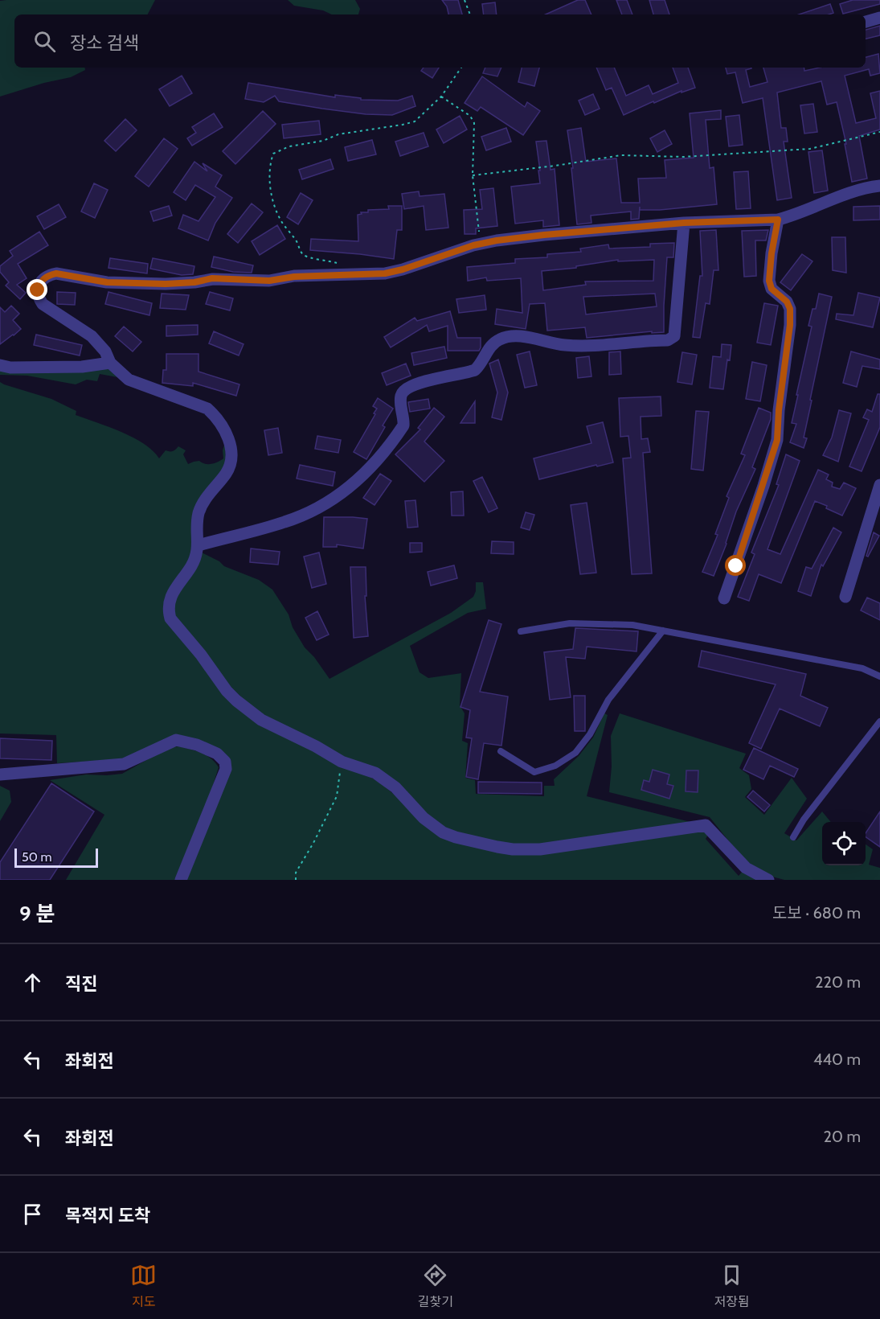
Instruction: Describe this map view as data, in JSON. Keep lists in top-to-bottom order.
{
  "scale_bar": "50 m",
  "page": {
    "search": "장소 검색",
    "scale": "50 m",
    "heading": ["9 분", "도보 · 680 m"],
    "list": [
      ["직진", "220 m"],
      ["좌회전", "440 m"],
      ["좌회전", "20 m"],
      "목적지 도착"
    ],
    "nav": ["지도", "길찾기", "저장됨"]
  }
}
